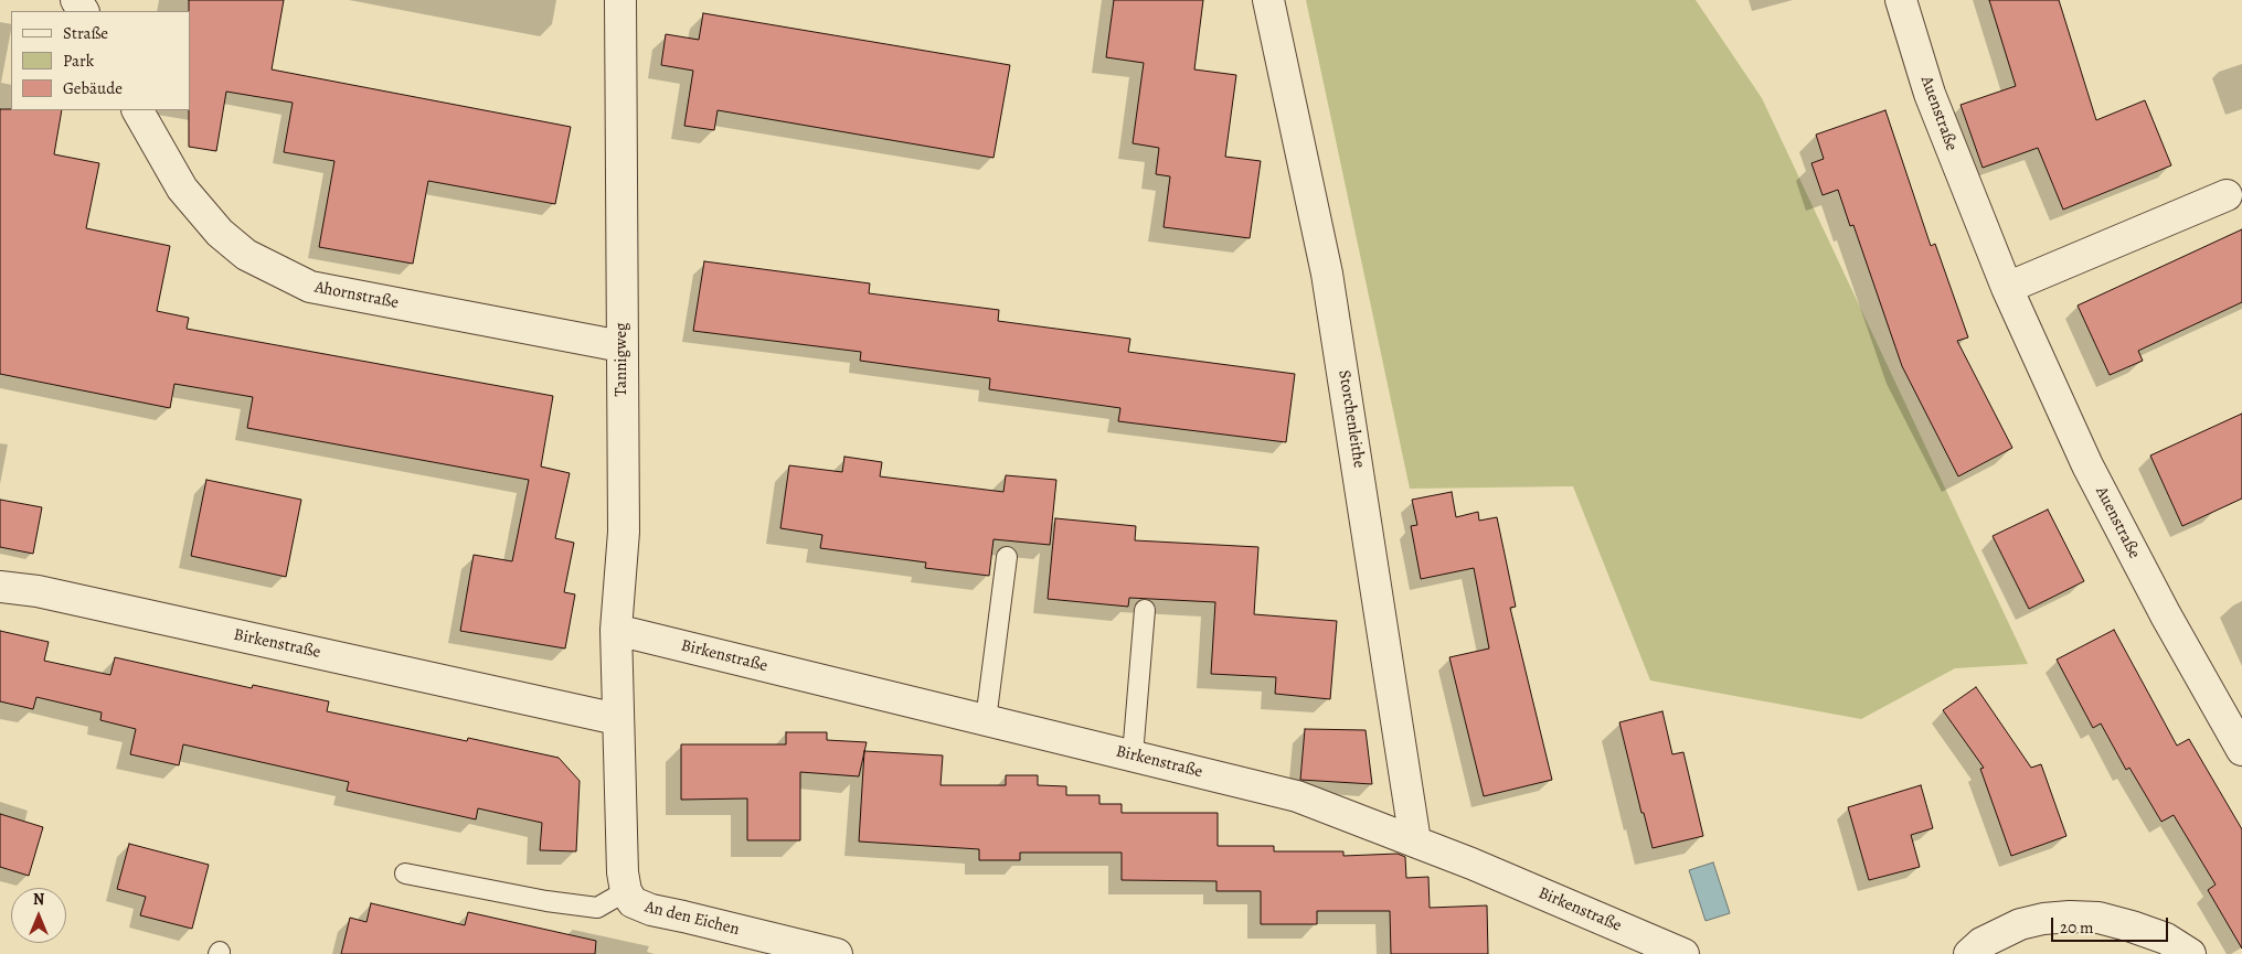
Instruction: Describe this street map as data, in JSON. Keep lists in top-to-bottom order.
{
  "streets": {
    "street": [
      "Auenstraße",
      "Ahornstraße",
      "Tannigweg",
      "Storchenleithe",
      "Birkenstraße",
      "An den Eichen"
    ]
  },
  "crossings": [
    ["Ahornstraße", "Tannigweg"],
    ["Tannigweg", "Birkenstraße"],
    ["Tannigweg", "An den Eichen"],
    ["Storchenleithe", "Birkenstraße"],
    ["Birkenstraße", "An den Eichen"]
  ],
  "legend": ["Straße", "Park", "Gebäude"],
  "scale_bar": "20 m",
  "north": "top"
}
